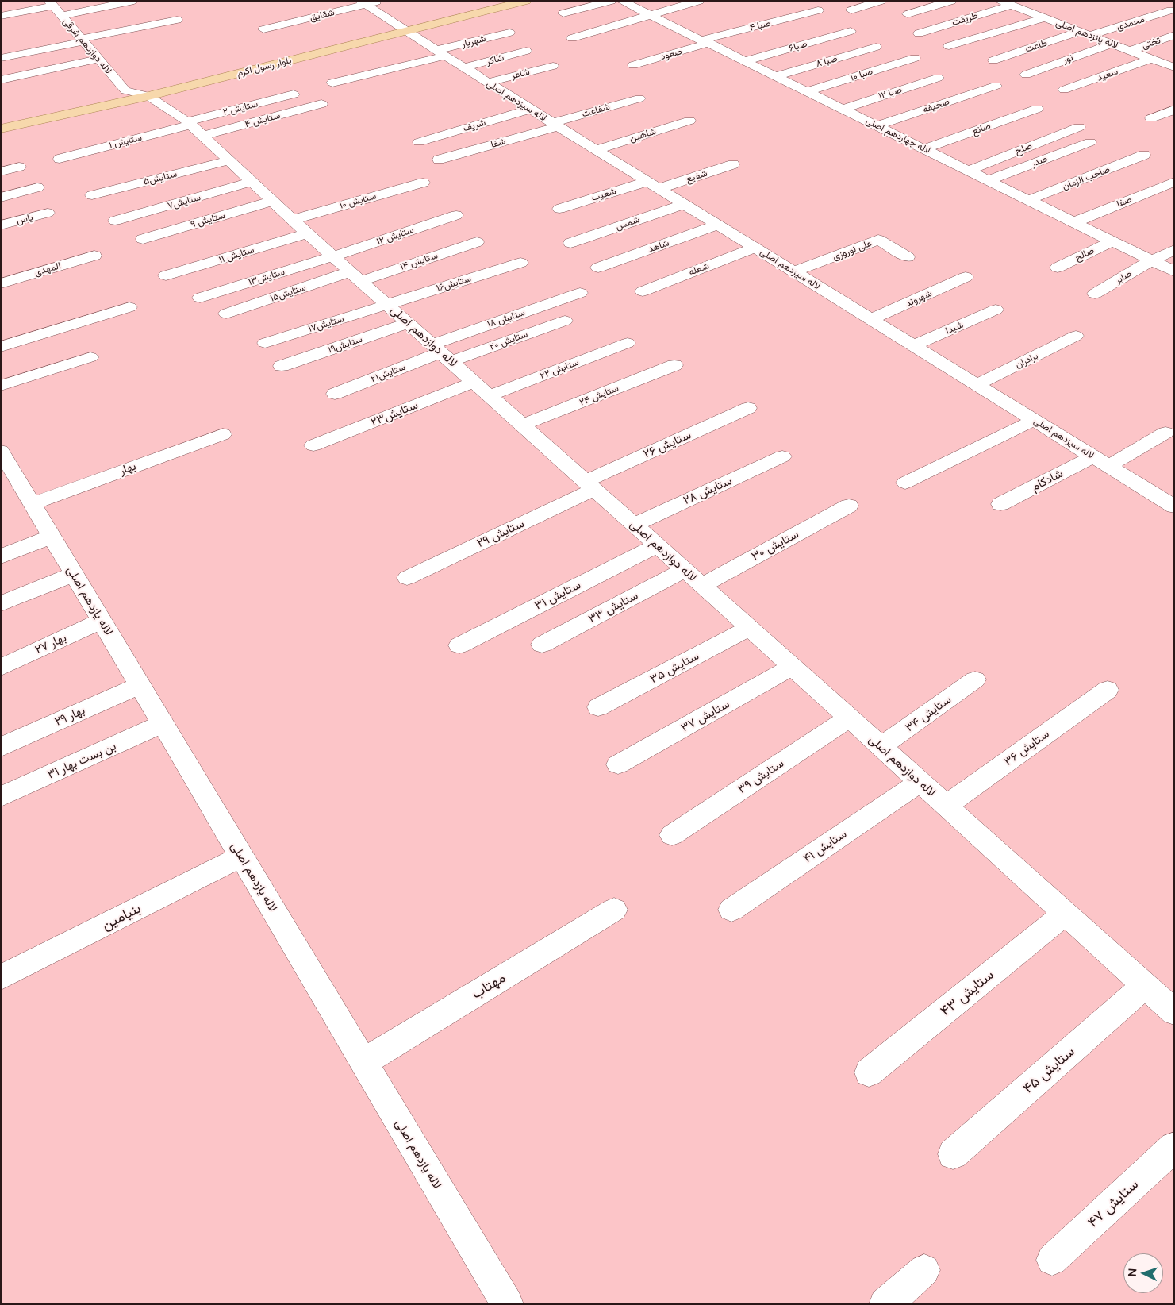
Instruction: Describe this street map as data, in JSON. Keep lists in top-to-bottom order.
{
  "streets": {
    "main road": ["بلوار رسول اکرم"],
    "street": [
      "شقایق",
      "طریقت",
      "محمدی",
      "صبا ۴",
      "لاله پانزدهم اصلی",
      "شهریار",
      "تختی",
      "لاله دوازدهم شرقی",
      "صبا۶",
      "طاعت",
      "صعود",
      "نور",
      "شاکر",
      "صبا ۸",
      "شاعر",
      "صبا ۱۰",
      "سعید",
      "صبا ۱۲",
      "لاله سیزدهم اصلی",
      "صحیفه",
      "ستایش ۲",
      "شفاعت",
      "ستایش ۴",
      "شریف",
      "صانع",
      "شاهین",
      "لاله چهاردهم اصلی",
      "ستایش ۱",
      "شفا",
      "صلح",
      "صدر",
      "شفیع",
      "ستایش۵",
      "صاحب الزمان",
      "شعیب",
      "ستایش ۱۰",
      "ستایش۷",
      "صفا",
      "یاس",
      "ستایش ۹",
      "شمس",
      "ستایش ۱۲",
      "شاهد",
      "علی نوروزی",
      "صالح",
      "ستایش ۱۱",
      "ستایش ۱۴",
      "المهدی",
      "شعله",
      "ستایش۱۳",
      "صابر",
      "ستایش۱۶",
      "ستایش۱۵",
      "شهروند",
      "ستایش ۱۸",
      "ستایش۱۷",
      "شیدا",
      "لاله دوازدهم اصلی",
      "ستایش ۲۰",
      "ستایش۱۹",
      "برادران",
      "ستایش ۲۲",
      "ستایش۲۱",
      "ستایش ۲۴",
      "ستایش۲۳",
      "ستایش ۲۶",
      "بهار",
      "شادکام",
      "ستایش ۲۸",
      "ستایش ۲۹",
      "ستایش ۳۰",
      "ستایش ۳۱",
      "لاله یازدهم اصلی",
      "ستایش ۳۳",
      "بهار ۲۷",
      "ستایش ۳۵",
      "ستایش ۳۴",
      "بهار ۲۹",
      "ستایش ۳۷",
      "ستایش ۳۶",
      "بن بست بهار ٣١",
      "ستایش ۳۹",
      "ستایش ۴۱",
      "بنیامین",
      "مهتاب",
      "ستایش ۴۳",
      "ستایش ۴۵",
      "ستایش ۴۷"
    ]
  },
  "crossings": [
    ["شقایق", "لاله سیزدهم اصلی"],
    ["طریقت", "لاله پانزدهم اصلی"],
    ["محمدی", "لاله پانزدهم اصلی"],
    ["محمدی", "طاعت"],
    ["صبا ۴", "صعود"],
    ["صبا ۴", "لاله چهاردهم اصلی"],
    ["لاله پانزدهم اصلی", "تختی"],
    ["لاله پانزدهم اصلی", "طاعت"],
    ["لاله پانزدهم اصلی", "نور"],
    ["لاله پانزدهم اصلی", "سعید"],
    ["شهریار", "لاله سیزدهم اصلی"],
    ["لاله دوازدهم شرقی", "بلوار رسول اکرم"],
    ["لاله دوازدهم شرقی", "لاله دوازدهم اصلی"],
    ["صبا۶", "لاله چهاردهم اصلی"],
    ["صعود", "لاله چهاردهم اصلی"],
    ["شاکر", "لاله سیزدهم اصلی"],
    ["صبا ۸", "لاله چهاردهم اصلی"],
    ["بلوار رسول اکرم", "لاله سیزدهم اصلی"],
    ["بلوار رسول اکرم", "لاله دوازدهم اصلی"],
    ["شاعر", "لاله سیزدهم اصلی"],
    ["صبا ۱۰", "لاله چهاردهم اصلی"],
    ["صبا ۱۲", "لاله چهاردهم اصلی"],
    ["لاله سیزدهم اصلی", "شفاعت"],
    ["لاله سیزدهم اصلی", "شریف"],
    ["لاله سیزدهم اصلی", "شاهین"],
    ["لاله سیزدهم اصلی", "شفا"],
    ["لاله سیزدهم اصلی", "شفیع"],
    ["لاله سیزدهم اصلی", "شعیب"],
    ["لاله سیزدهم اصلی", "شمس"],
    ["لاله سیزدهم اصلی", "شاهد"],
    ["لاله سیزدهم اصلی", "علی نوروزی"],
    ["لاله سیزدهم اصلی", "شعله"],
    ["لاله سیزدهم اصلی", "شهروند"],
    ["لاله سیزدهم اصلی", "شیدا"],
    ["لاله سیزدهم اصلی", "برادران"],
    ["لاله سیزدهم اصلی", "شادکام"],
    ["صحیفه", "لاله چهاردهم اصلی"],
    ["ستایش ۲", "ستایش ۴"],
    ["ستایش ۲", "ستایش ۱"],
    ["ستایش ۲", "لاله دوازدهم اصلی"],
    ["شفاعت", "شفا"],
    ["ستایش ۴", "ستایش ۱"],
    ["ستایش ۴", "لاله دوازدهم اصلی"],
    ["صانع", "لاله چهاردهم اصلی"],
    ["لاله چهاردهم اصلی", "صلح"],
    ["لاله چهاردهم اصلی", "صدر"],
    ["لاله چهاردهم اصلی", "صاحب الزمان"],
    ["لاله چهاردهم اصلی", "صفا"],
    ["لاله چهاردهم اصلی", "صالح"],
    ["لاله چهاردهم اصلی", "صابر"],
    ["ستایش ۱", "لاله دوازدهم اصلی"],
    ["شفیع", "شعیب"],
    ["ستایش۵", "لاله دوازدهم اصلی"],
    ["ستایش ۱۰", "لاله دوازدهم اصلی"],
    ["ستایش۷", "لاله دوازدهم اصلی"],
    ["ستایش ۹", "لاله دوازدهم اصلی"],
    ["ستایش ۱۲", "ستایش۱۳"],
    ["ستایش ۱۲", "لاله دوازدهم اصلی"],
    ["ستایش ۱۱", "لاله دوازدهم اصلی"],
    ["ستایش ۱۴", "ستایش۱۵"],
    ["ستایش ۱۴", "لاله دوازدهم اصلی"],
    ["ستایش۱۳", "لاله دوازدهم اصلی"],
    ["ستایش۱۶", "ستایش۱۷"],
    ["ستایش۱۶", "لاله دوازدهم اصلی"],
    ["ستایش۱۵", "لاله دوازدهم اصلی"],
    ["ستایش ۱۸", "لاله دوازدهم اصلی"],
    ["ستایش ۱۸", "ستایش ۲۰"],
    ["ستایش ۱۸", "ستایش۲۱"],
    ["ستایش۱۷", "لاله دوازدهم اصلی"],
    ["لاله دوازدهم اصلی", "ستایش ۲۰"],
    ["لاله دوازدهم اصلی", "ستایش۱۹"],
    ["لاله دوازدهم اصلی", "ستایش ۲۲"],
    ["لاله دوازدهم اصلی", "ستایش۲۱"],
    ["لاله دوازدهم اصلی", "ستایش ۲۴"],
    ["لاله دوازدهم اصلی", "ستایش۲۳"],
    ["لاله دوازدهم اصلی", "ستایش ۲۶"],
    ["لاله دوازدهم اصلی", "ستایش ۲۸"],
    ["لاله دوازدهم اصلی", "ستایش ۲۹"],
    ["لاله دوازدهم اصلی", "ستایش ۳۰"],
    ["لاله دوازدهم اصلی", "ستایش ۳۱"],
    ["لاله دوازدهم اصلی", "ستایش ۳۳"],
    ["لاله دوازدهم اصلی", "ستایش ۳۵"],
    ["لاله دوازدهم اصلی", "ستایش ۳۴"],
    ["لاله دوازدهم اصلی", "ستایش ۳۷"],
    ["لاله دوازدهم اصلی", "ستایش ۳۶"],
    ["لاله دوازدهم اصلی", "ستایش ۳۹"],
    ["لاله دوازدهم اصلی", "ستایش ۴۱"],
    ["لاله دوازدهم اصلی", "ستایش ۴۳"],
    ["لاله دوازدهم اصلی", "ستایش ۴۵"],
    ["ستایش ۲۰", "ستایش۲۱"],
    ["ستایش ۲۶", "ستایش ۲۹"],
    ["بهار", "لاله یازدهم اصلی"],
    ["لاله یازدهم اصلی", "بهار ۲۷"],
    ["لاله یازدهم اصلی", "بهار ۲۹"],
    ["لاله یازدهم اصلی", "بن بست بهار ٣١"],
    ["لاله یازدهم اصلی", "بنیامین"],
    ["لاله یازدهم اصلی", "مهتاب"]
  ],
  "north": "left"
}
